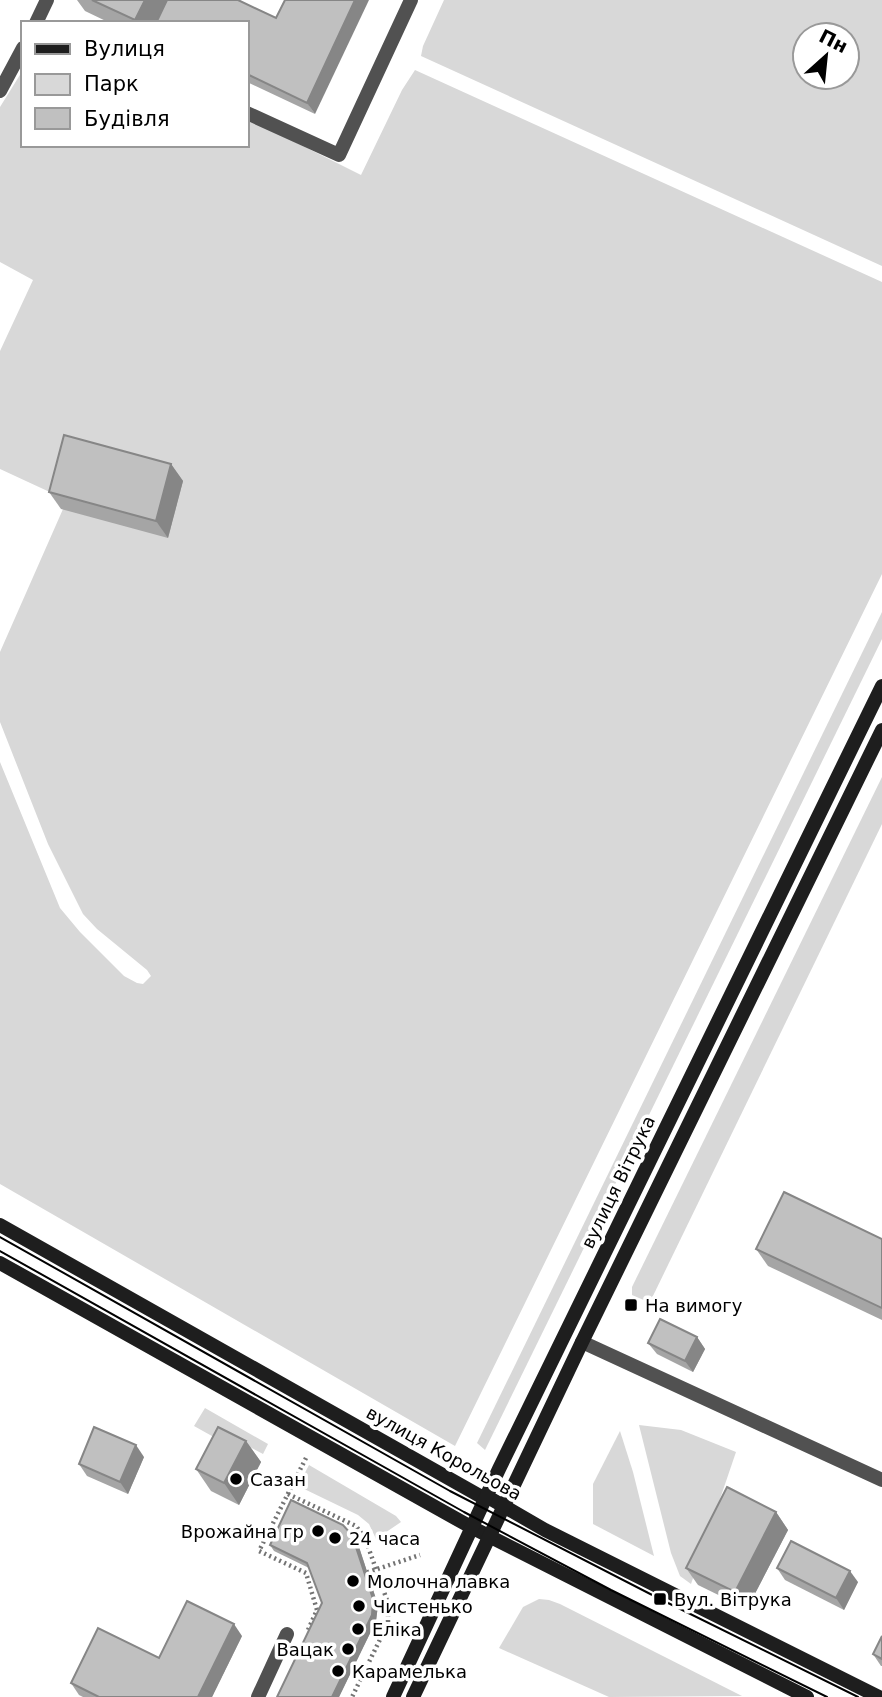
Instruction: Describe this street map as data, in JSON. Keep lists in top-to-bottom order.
{
  "streets": {
    "main road": ["вулиця Вітрука", "вулиця Корольова"]
  },
  "crossings": [
    ["вулиця Вітрука", "вулиця Корольова"]
  ],
  "places": {
    "transit": ["На вимогу", "Вул. Вітрука"],
    "other": [
      "Сазан",
      "Врожайна гр",
      "24 часа",
      "Молочна лавка",
      "Чистенько",
      "Еліка",
      "Вацак",
      "Карамелька"
    ]
  },
  "legend": ["Вулиця", "Парк", "Будівля"],
  "north": "top right"
}
